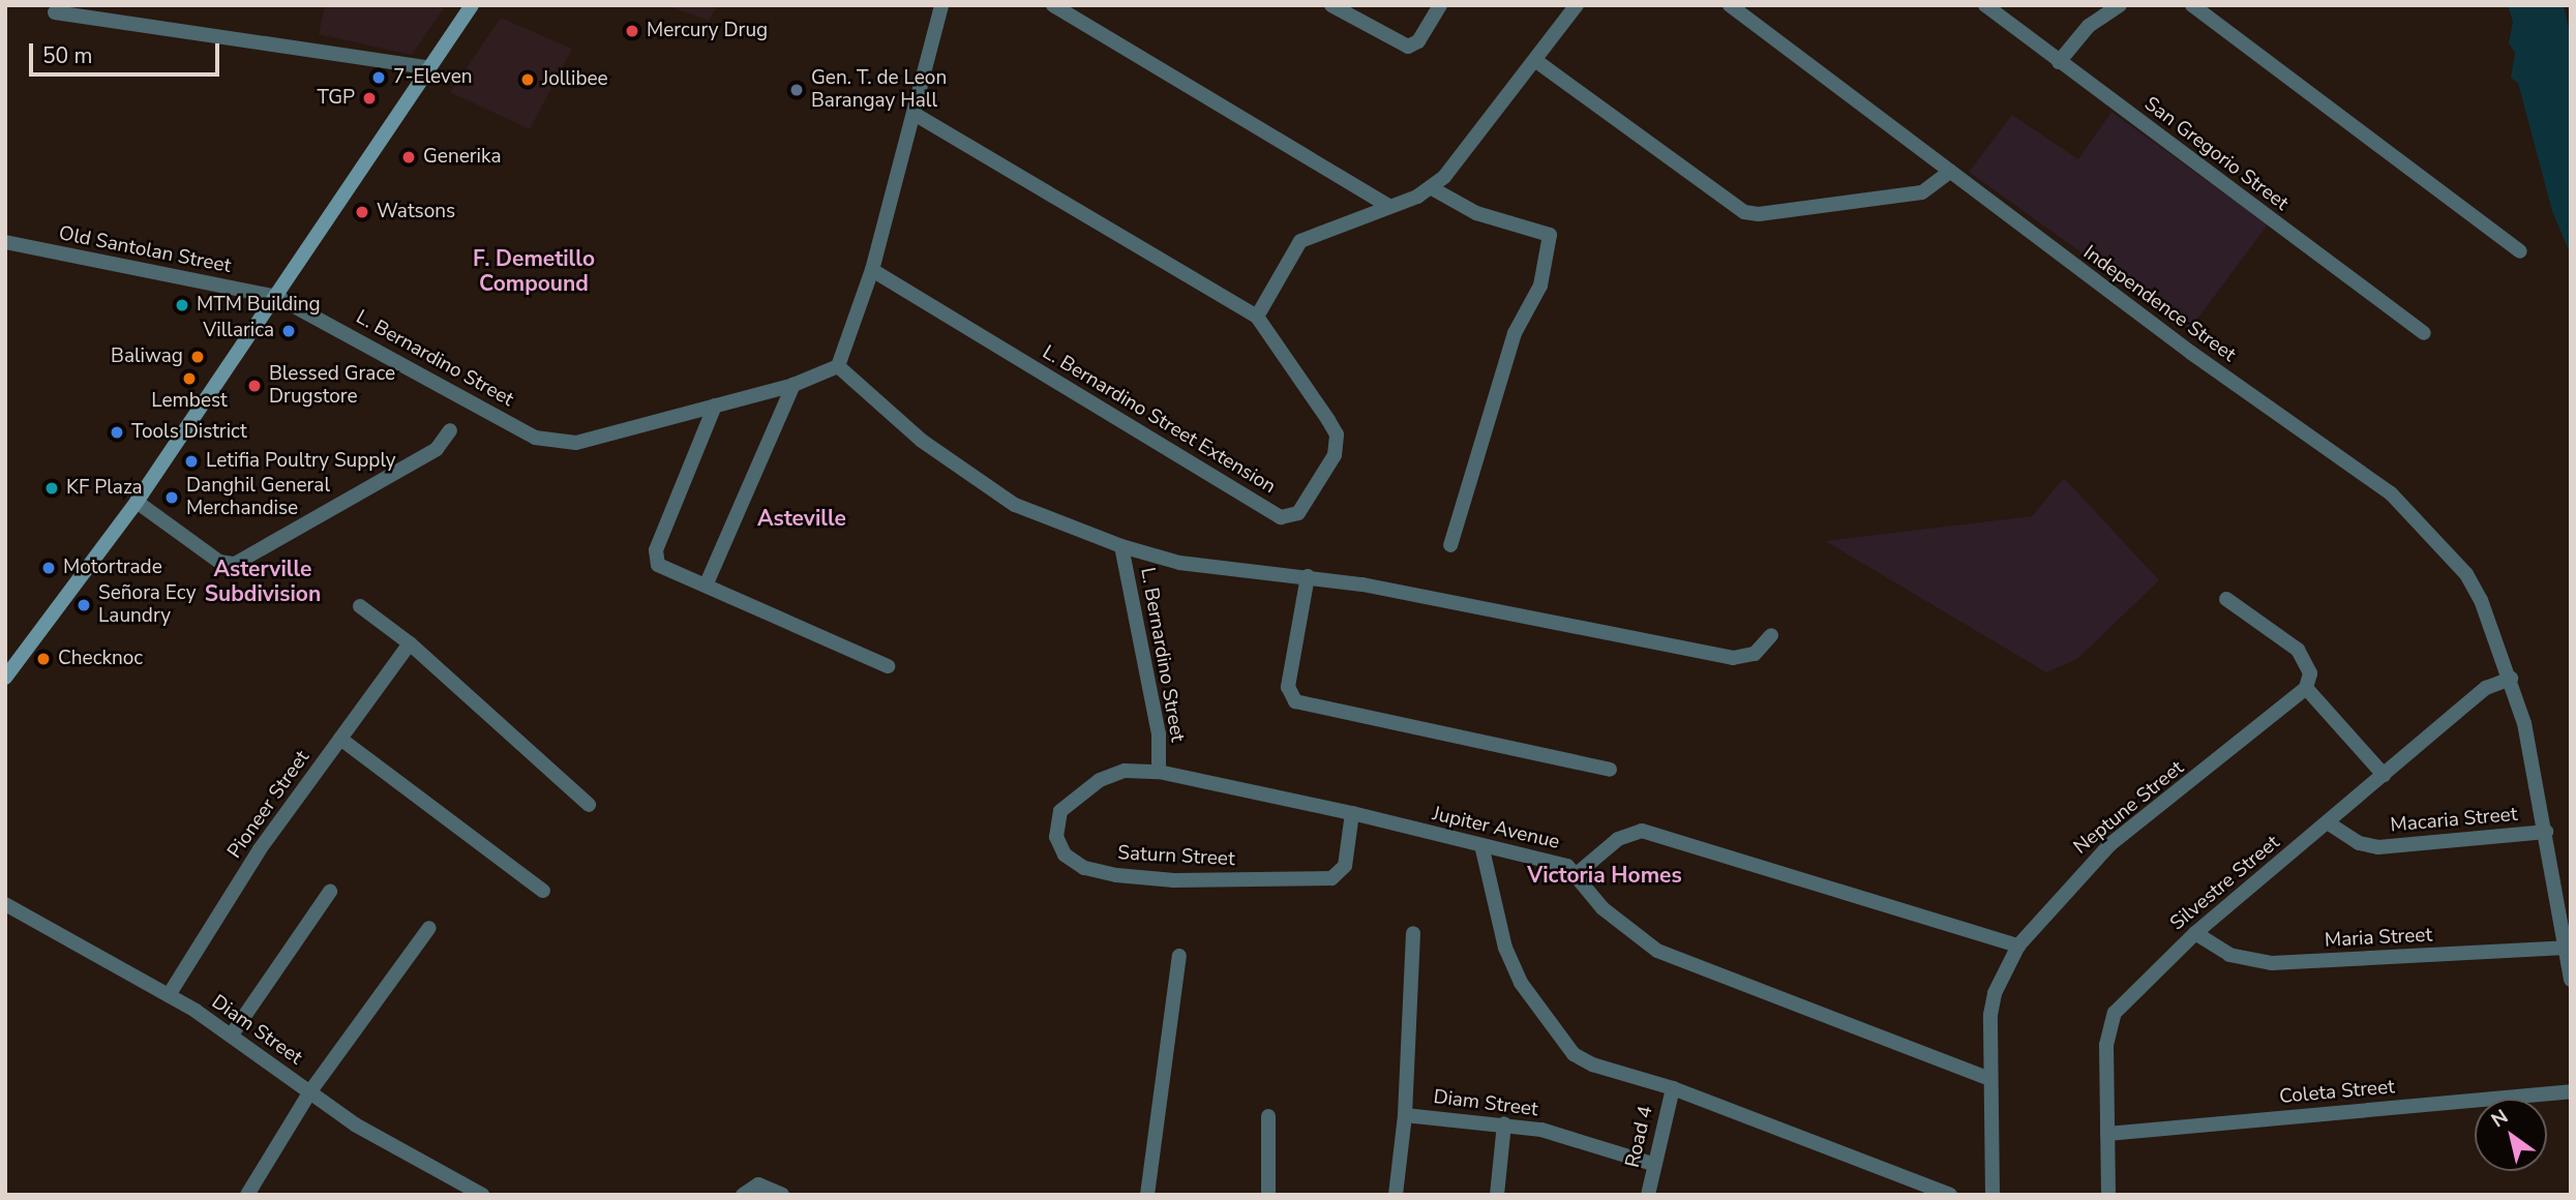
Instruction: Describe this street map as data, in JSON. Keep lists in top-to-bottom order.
{
  "streets": {
    "street": [
      "San Gregorio Street",
      "Old Santolan Street",
      "Independence Street",
      "L. Bernardino Street",
      "L. Bernardino Street Extension",
      "Pioneer Street",
      "Neptune Street",
      "Macaria Street",
      "Jupiter Avenue",
      "Saturn Street",
      "Silvestre Street",
      "Maria Street",
      "Diam Street",
      "Coleta Street",
      "Road 4"
    ]
  },
  "crossings": [
    ["Old Santolan Street", "L. Bernardino Street"],
    ["Independence Street", "Macaria Street"],
    ["Independence Street", "Silvestre Street"],
    ["Independence Street", "Maria Street"],
    ["L. Bernardino Street", "Jupiter Avenue"],
    ["L. Bernardino Street", "Saturn Street"],
    ["Pioneer Street", "Diam Street"],
    ["Neptune Street", "Jupiter Avenue"],
    ["Macaria Street", "Silvestre Street"],
    ["Jupiter Avenue", "Saturn Street"],
    ["Silvestre Street", "Maria Street"],
    ["Silvestre Street", "Coleta Street"],
    ["Diam Street", "Road 4"]
  ],
  "districts": [
    "F. Demetillo Compound",
    "Asteville",
    "Asterville Subdivision",
    "Victoria Homes"
  ],
  "places": [
    "Mercury Drug",
    "7-Eleven",
    "Jollibee",
    "Gen. T. de Leon Barangay Hall",
    "TGP",
    "Generika",
    "Watsons",
    "MTM Building",
    "Villarica",
    "Baliwag",
    "Lembest",
    "Blessed Grace Drugstore",
    "Tools District",
    "Letifia Poultry Supply",
    "KF Plaza",
    "Danghil General Merchandise",
    "Motortrade",
    "Señora Ecy Laundry",
    "Checknoc"
  ],
  "scale_bar": "50 m",
  "north": "top left"
}
